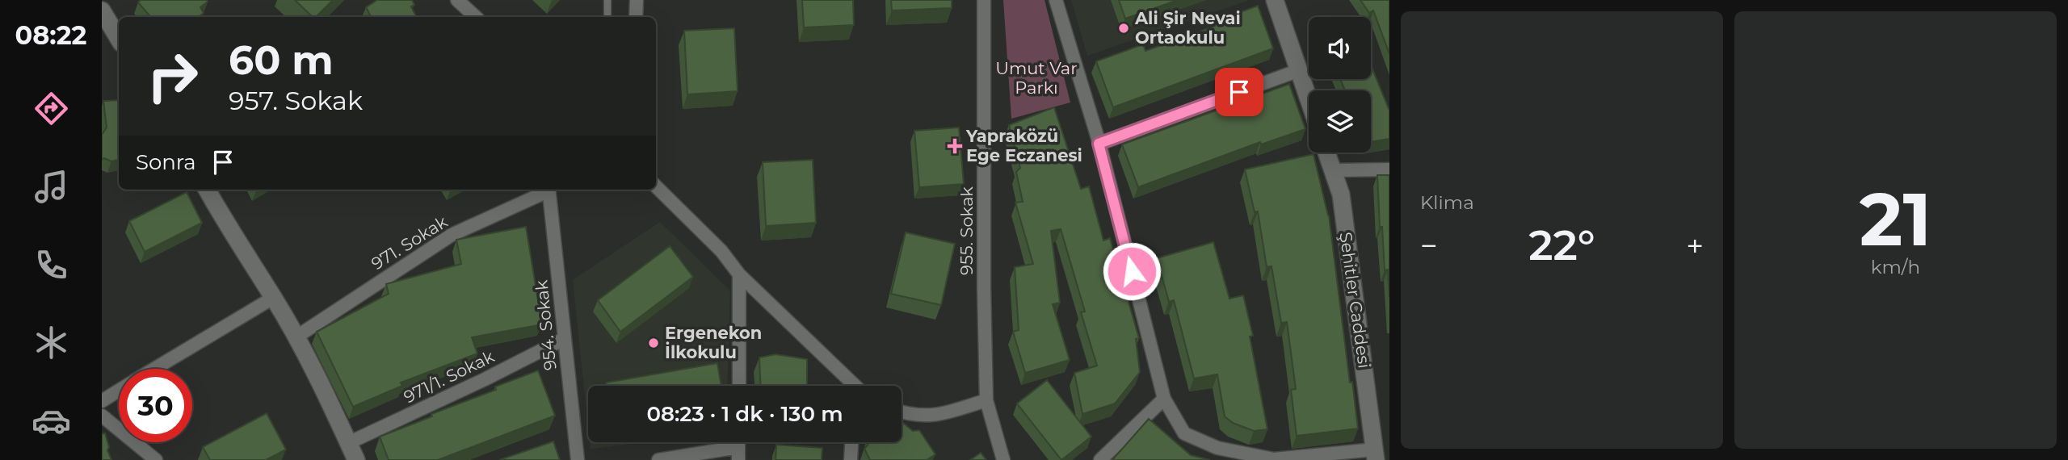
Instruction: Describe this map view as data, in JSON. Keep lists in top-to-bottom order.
{
  "streets": {
    "street": [
      "955. Sokak",
      "971. Sokak",
      "Şehitler Caddesi",
      "954. Sokak",
      "971/1. Sokak"
    ]
  },
  "crossings": [
    ["954. Sokak", "971/1. Sokak"]
  ],
  "parks": ["Umut Var Parkı"],
  "places": {
    "other": ["Ali Şir Nevai Ortaokulu", "Ergenekon İlkokulu"],
    "health": ["Yapraközü Ege Eczanesi"]
  },
  "page": {
    "tabs": "08:22",
    "tile": [
      "Klima",
      ["21", "km/h"]
    ],
    "turn": ["60 m", "957. Sokak"],
    "then": "Sonra",
    "heat": ["−", "22°", "+"],
    "limit": "30",
    "trip": "08:23 · 1 dk · 130 m"
  }
}
